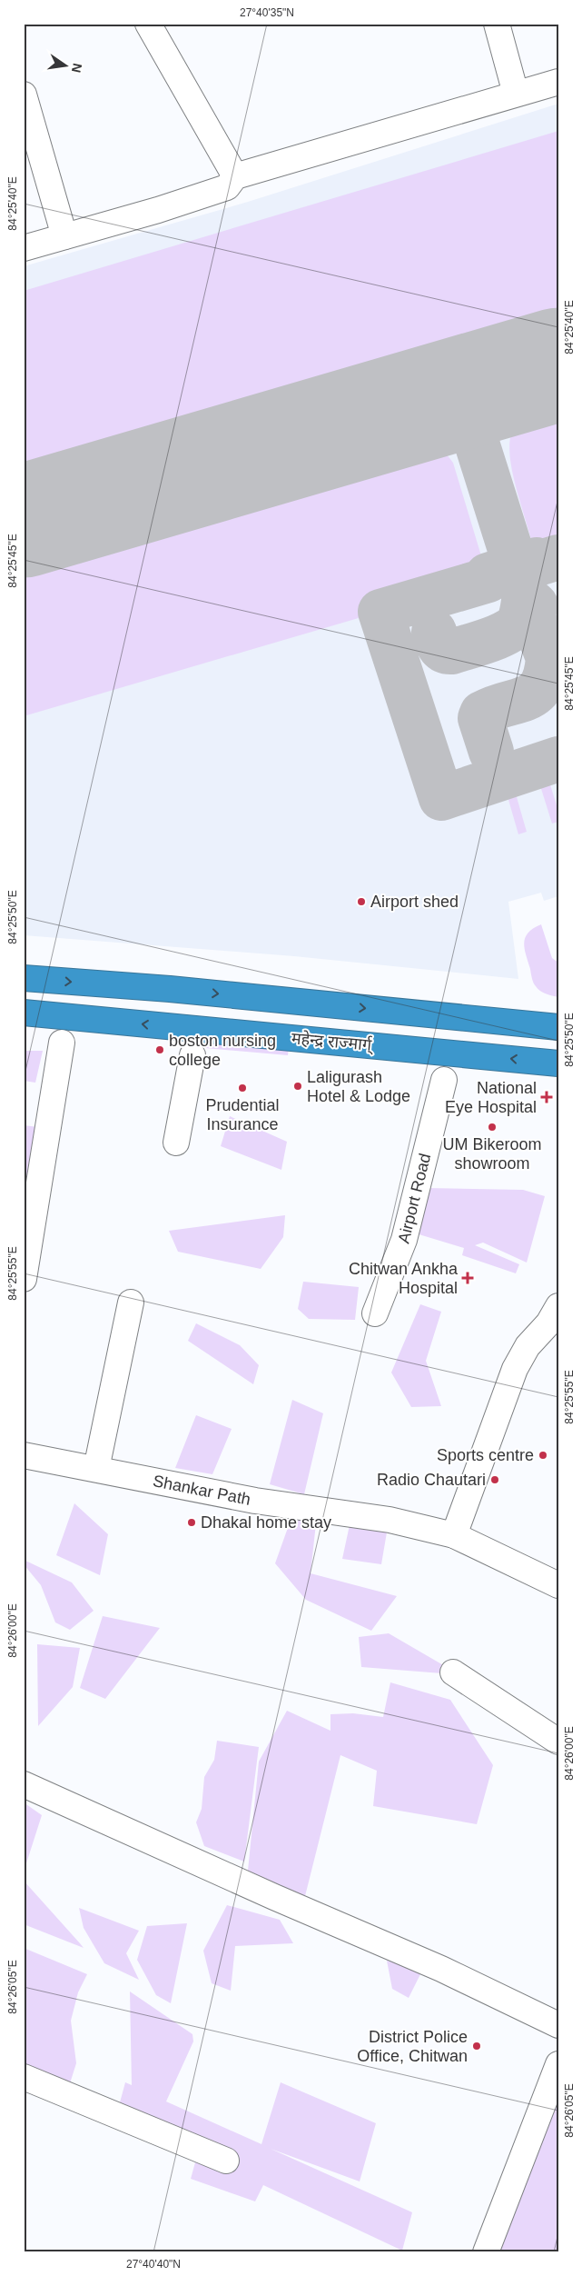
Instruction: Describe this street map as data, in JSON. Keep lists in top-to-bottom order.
{
  "streets": {
    "highway": ["महेन्द्र राज्मार्ग्"],
    "street": ["Airport Road", "Shankar Path"]
  },
  "places": {
    "other": [
      "Airport shed",
      "boston nursing college",
      "Laligurash Hotel & Lodge",
      "Prudential Insurance",
      "UM Bikeroom showroom",
      "Sports centre",
      "Radio Chautari",
      "Dhakal home stay",
      "District Police Office, Chitwan"
    ],
    "health": ["National Eye Hospital", "Chitwan Ankha Hospital"]
  },
  "north": "right",
  "coordinates": [
    "27°40'35\"N",
    "84°25'40\"E",
    "84°25'45\"E",
    "84°25'50\"E",
    "84°25'55\"E",
    "84°26'00\"E",
    "84°26'05\"E",
    "27°40'40\"N"
  ]
}
